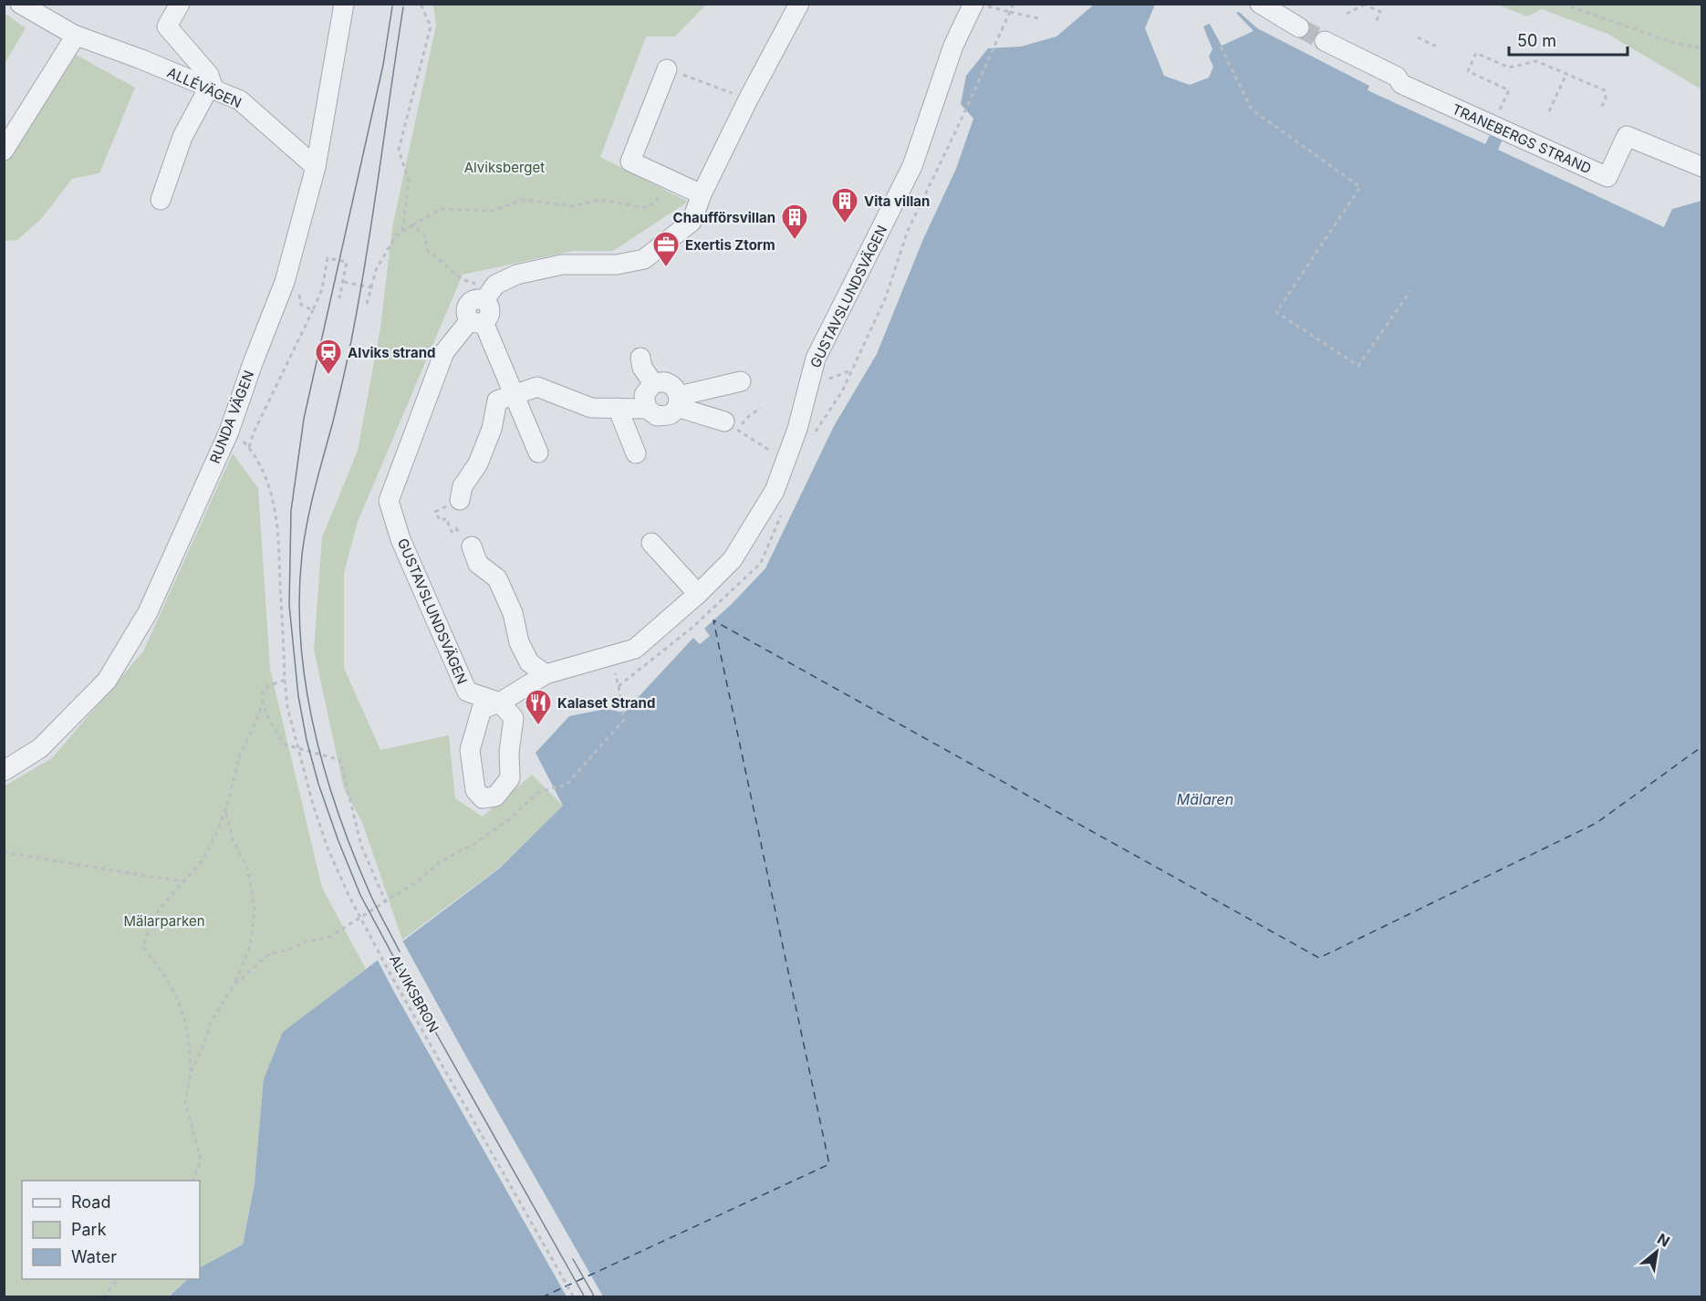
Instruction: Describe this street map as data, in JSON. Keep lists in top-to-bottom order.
{
  "streets": {
    "street": [
      "ALLÉVÄGEN",
      "TRANEBERGS STRAND",
      "GUSTAVSLUNDSVÄGEN",
      "RUNDA VÄGEN"
    ],
    "path": ["ALVIKSBRON"]
  },
  "crossings": [
    ["ALLÉVÄGEN", "RUNDA VÄGEN"]
  ],
  "water": ["Mälaren"],
  "parks": ["Alviksberget", "Mälarparken"],
  "places": {
    "building": ["Vita villan", "Chaufförsvillan"],
    "office": ["Exertis Ztorm"],
    "station": ["Alviks strand"],
    "restaurant": ["Kalaset Strand"]
  },
  "legend": ["Road", "Park", "Water"],
  "scale_bar": "50 m",
  "north": "top right"
}
